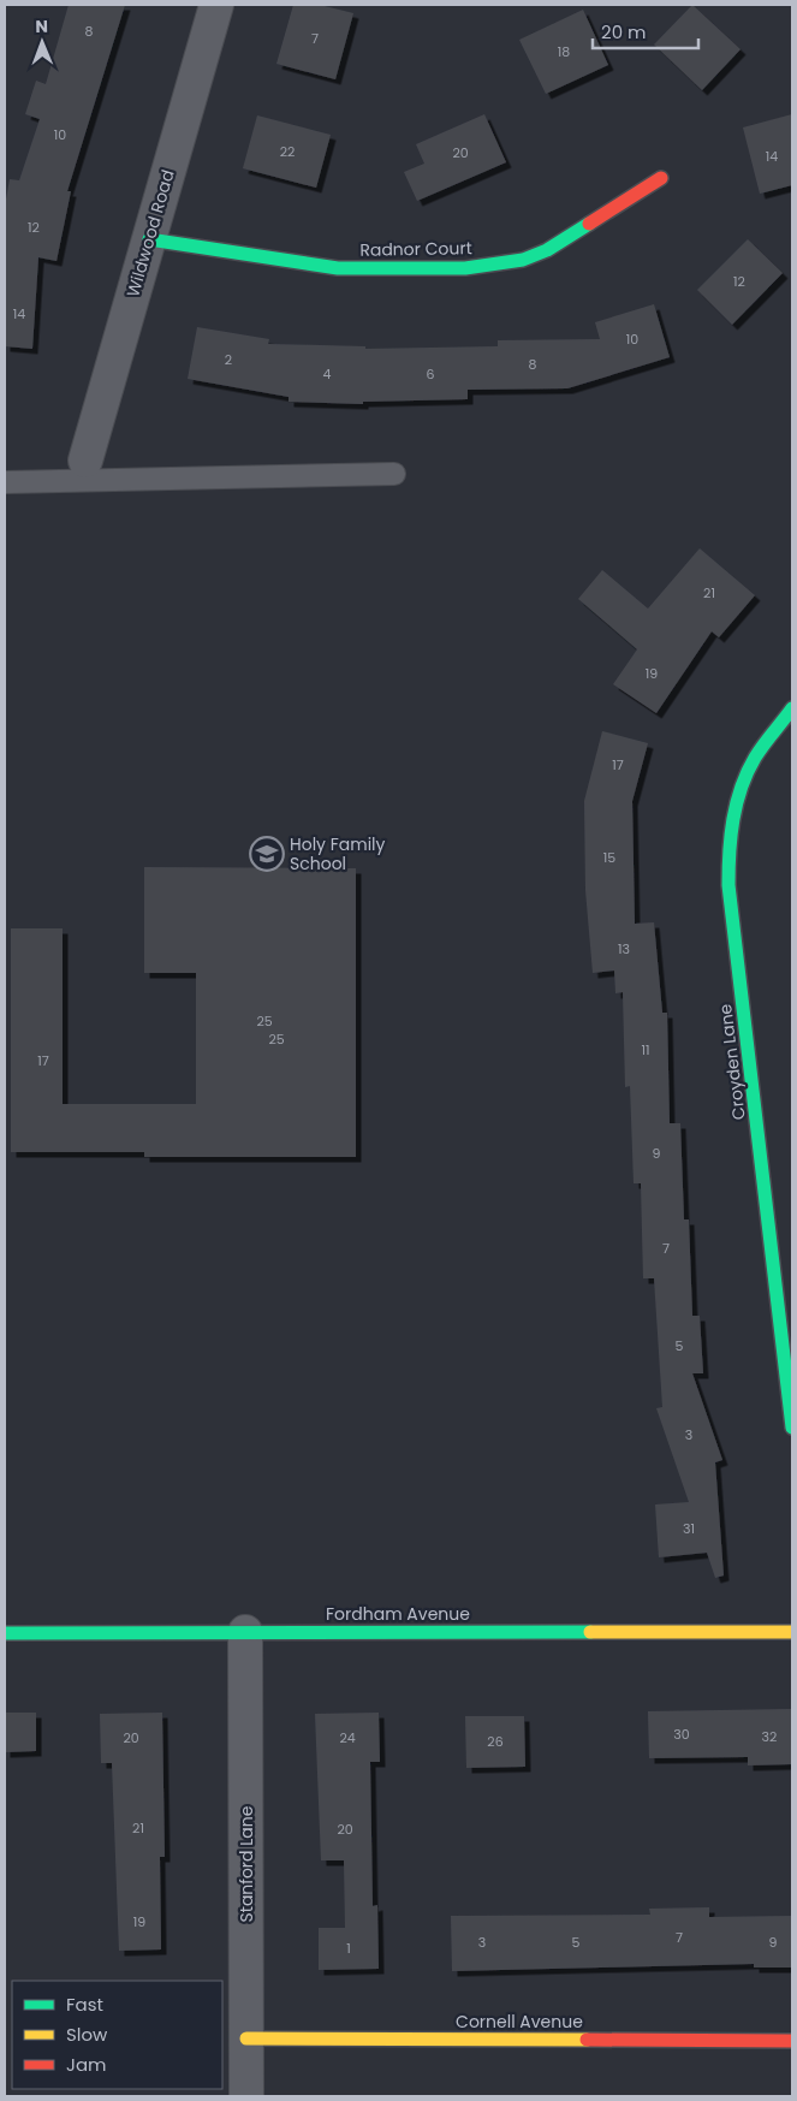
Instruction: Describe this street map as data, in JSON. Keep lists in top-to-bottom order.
{
  "streets": {
    "street": [
      "Wildwood Road",
      "Radnor Court",
      "Croyden Lane",
      "Fordham Avenue",
      "Stanford Lane",
      "Cornell Avenue"
    ]
  },
  "crossings": [
    ["Wildwood Road", "Radnor Court"],
    ["Fordham Avenue", "Stanford Lane"],
    ["Stanford Lane", "Cornell Avenue"]
  ],
  "places": {
    "school or university": ["Holy Family School"]
  },
  "house_numbers": [
    "8",
    "7",
    "18",
    "10",
    "22",
    "20",
    "14",
    "12",
    "12",
    "14",
    "10",
    "2",
    "8",
    "4",
    "6",
    "21",
    "19",
    "17",
    "15",
    "13",
    "25",
    "25",
    "11",
    "17",
    "9",
    "7",
    "5",
    "3",
    "31",
    "30",
    "32",
    "20",
    "24",
    "26",
    "21",
    "20",
    "19",
    "7",
    "3",
    "5",
    "9",
    "1"
  ],
  "legend": ["Fast", "Slow", "Jam"],
  "scale_bar": "20 m",
  "north": "top"
}
